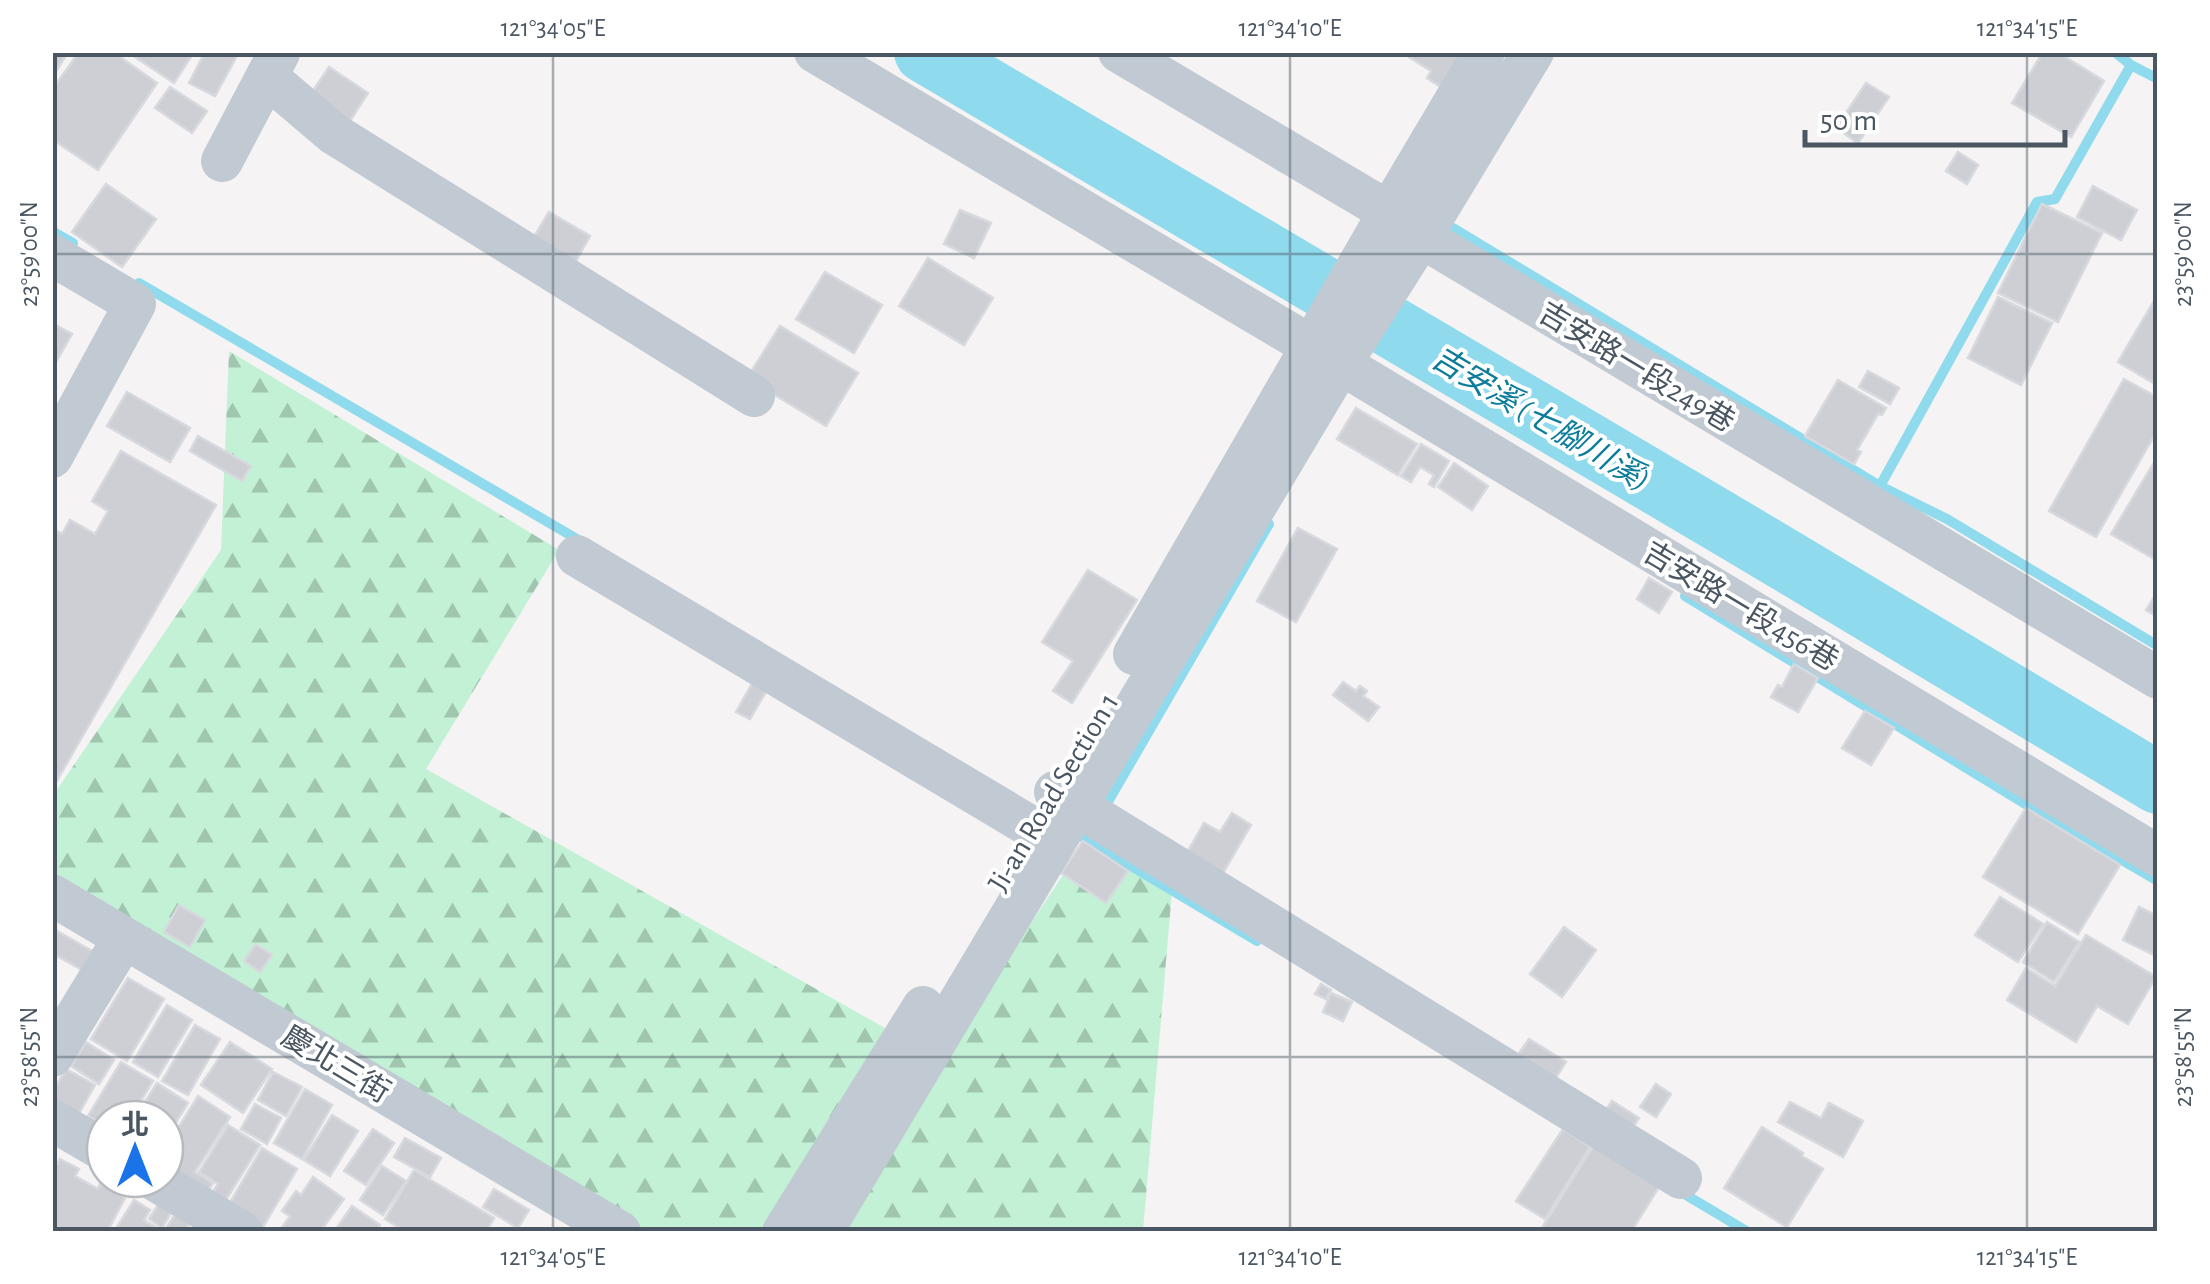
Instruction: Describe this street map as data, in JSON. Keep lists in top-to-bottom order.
{
  "streets": {
    "street": [
      "吉安路一段249巷",
      "吉安路一段456巷",
      "Ji-an Road Section 1",
      "慶北三街"
    ]
  },
  "crossings": [
    ["吉安路一段249巷", "Ji-an Road Section 1"],
    ["吉安路一段456巷", "Ji-an Road Section 1"]
  ],
  "water": ["吉安溪 (七腳川溪)"],
  "scale_bar": "50 m",
  "north": "top",
  "coordinates": [
    "121°34'05\"E",
    "121°34'10\"E",
    "121°34'15\"E",
    "23°59'00\"N",
    "23°58'55\"N"
  ]
}
